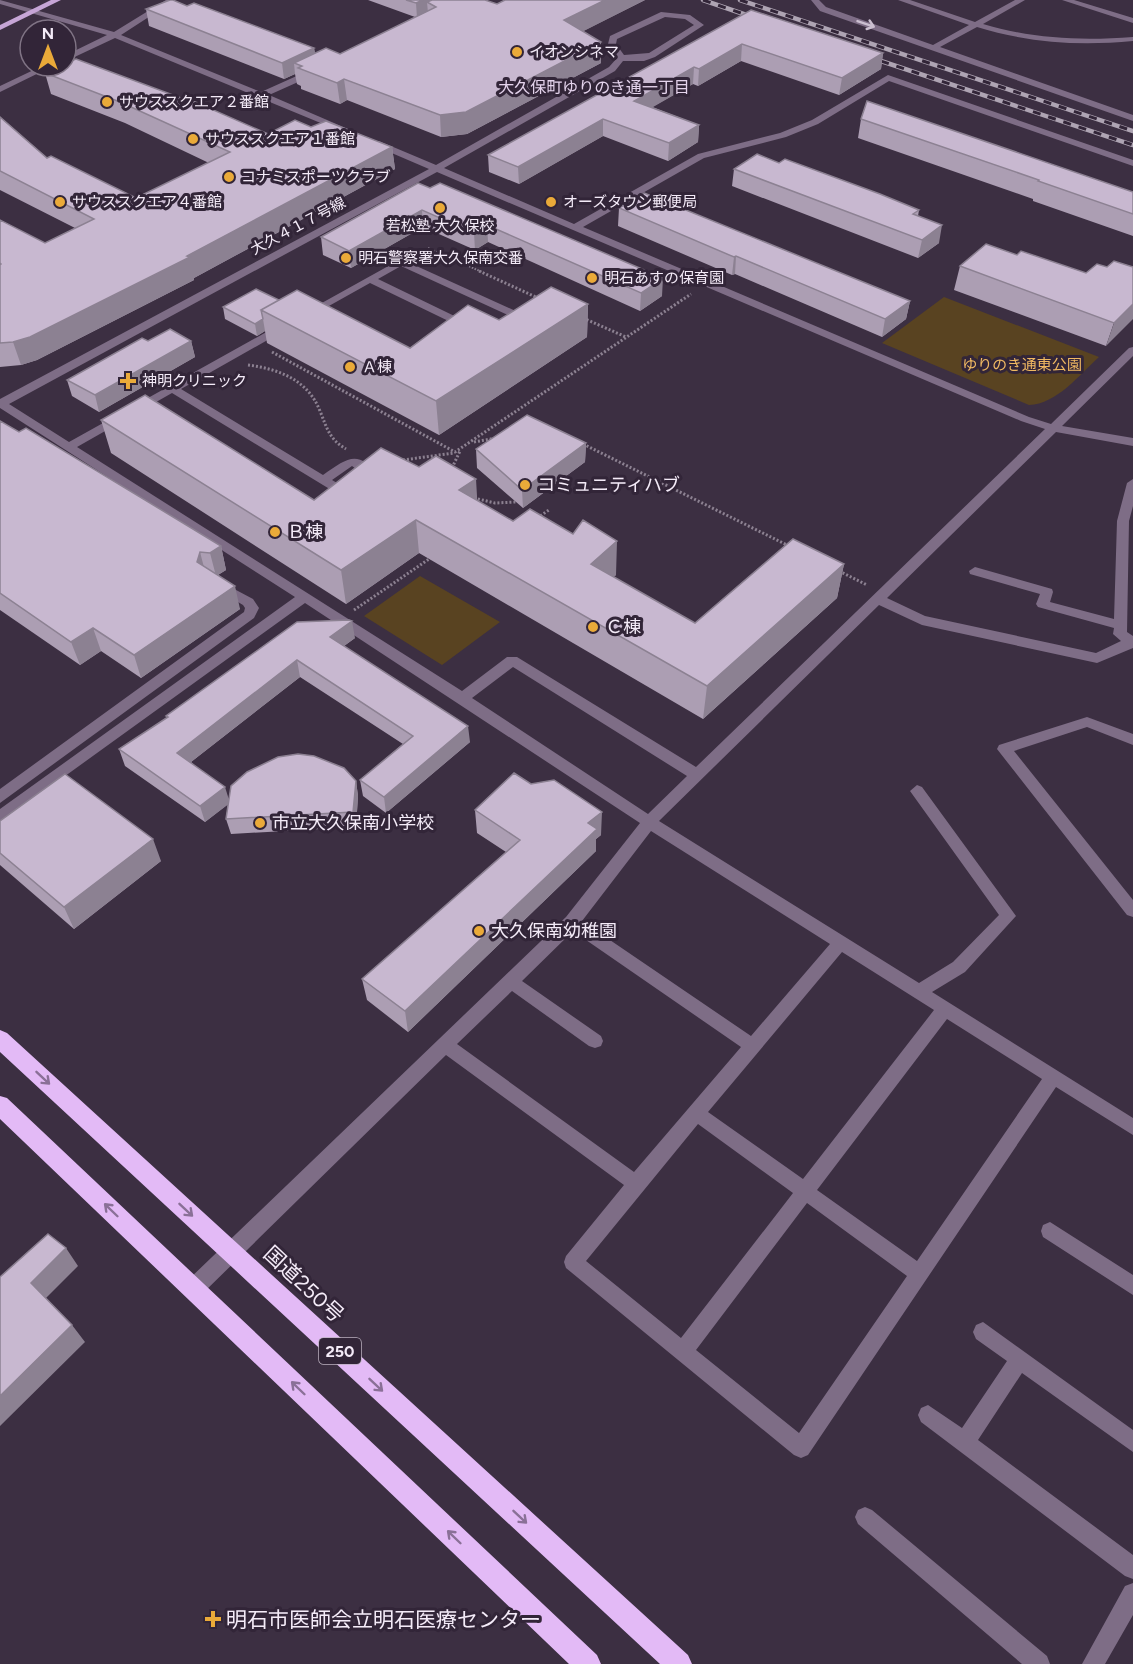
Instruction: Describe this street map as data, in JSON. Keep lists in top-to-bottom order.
{
  "streets": {
    "highway": ["国道250号", "250"],
    "street": ["大久４１７号線"]
  },
  "districts": ["大久保町ゆりのき通一丁目"],
  "parks": ["ゆりのき通東公園"],
  "places": {
    "other": [
      "イオンシネマ",
      "サウススクエア２番館",
      "サウススクエア１番館",
      "コナミスポーツクラブ",
      "サウススクエア４番館",
      "オーズタウン郵便局",
      "若松塾 大久保校",
      "明石警察署大久保南交番",
      "明石あすの保育園",
      "Ａ棟",
      "コミュニティハブ",
      "Ｂ棟",
      "Ｃ棟",
      "市立大久保南小学校",
      "大久保南幼稚園"
    ],
    "health": ["神明クリニック", "明石市医師会立明石医療センター"]
  },
  "north": "top"
}
